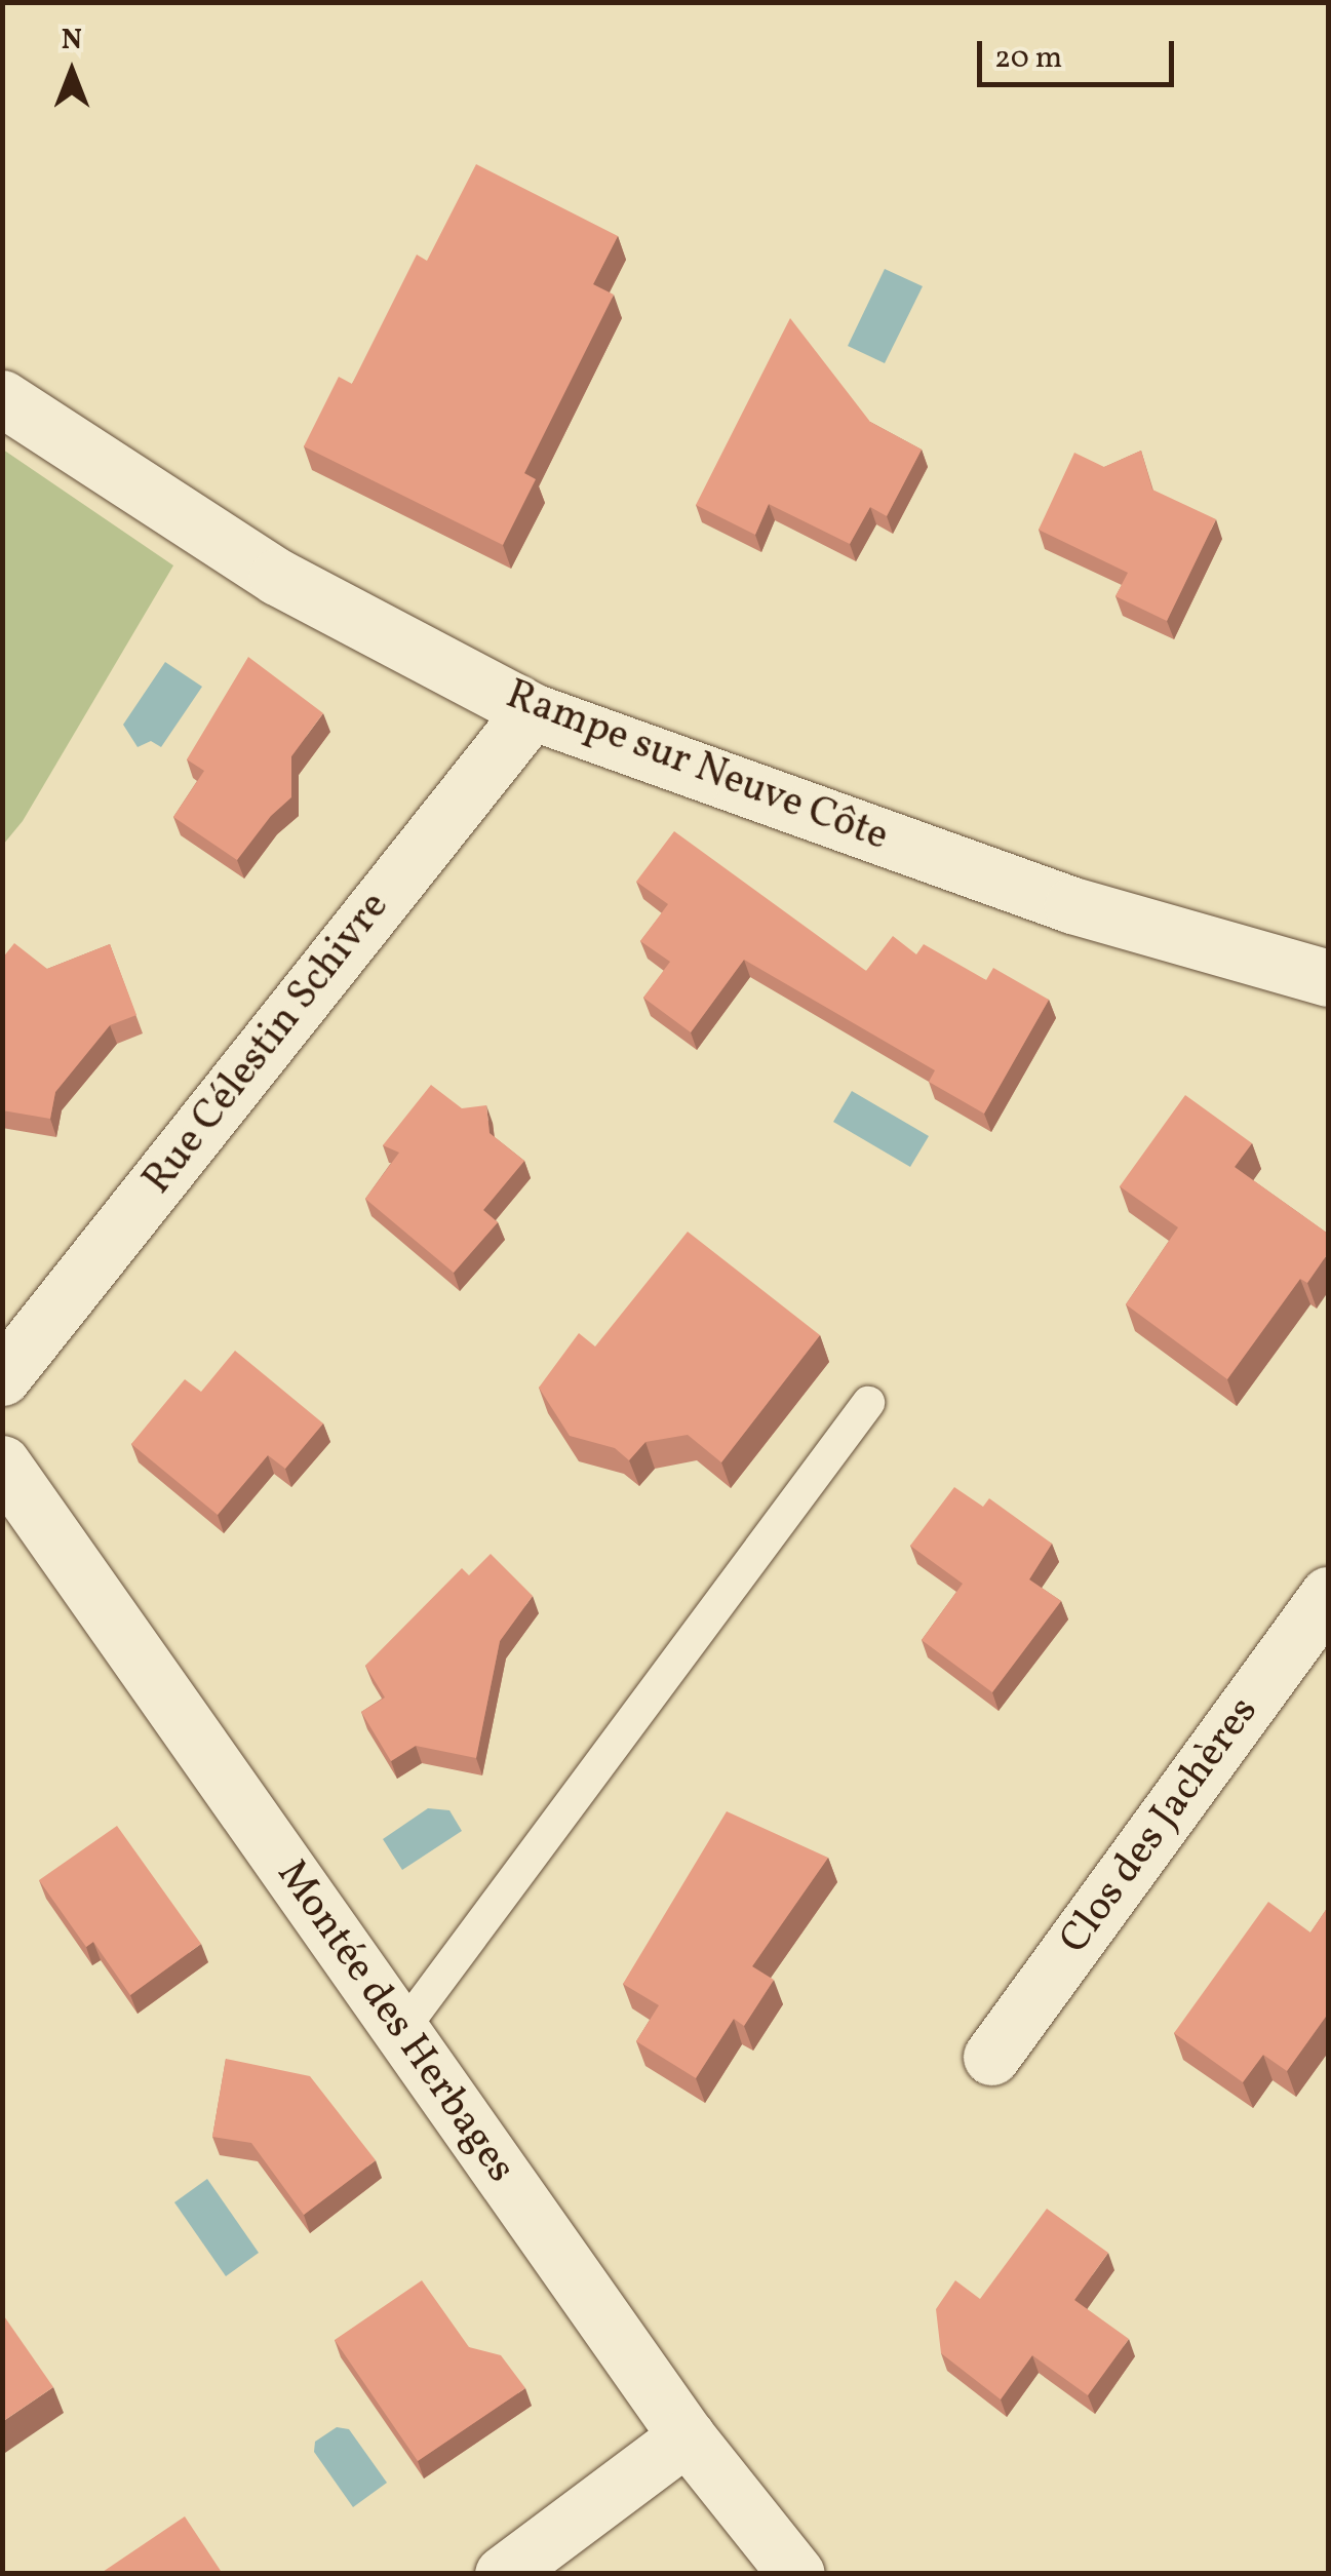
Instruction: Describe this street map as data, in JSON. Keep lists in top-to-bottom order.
{
  "streets": {
    "street": [
      "Rampe sur Neuve Côte",
      "Rue Célestin Schivre",
      "Clos des Jachères",
      "Montée des Herbages"
    ]
  },
  "crossings": [
    ["Rampe sur Neuve Côte", "Rue Célestin Schivre"]
  ],
  "scale_bar": "20 m",
  "north": "top"
}
